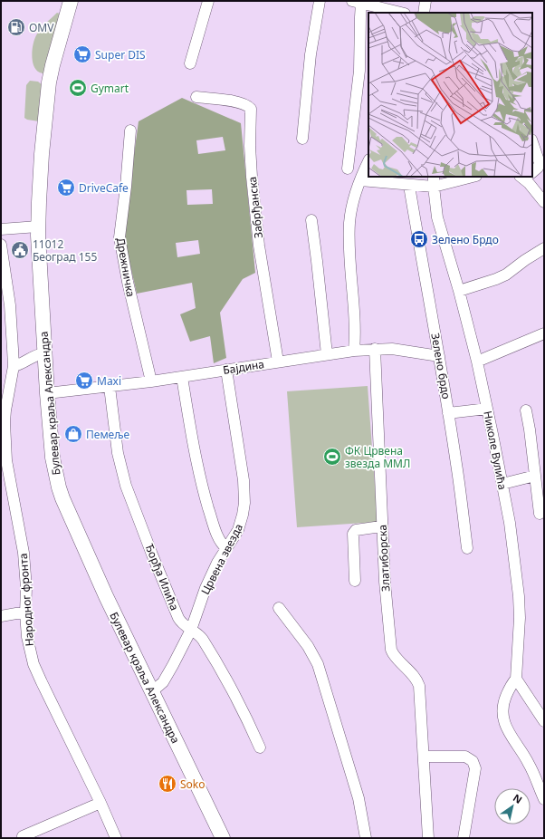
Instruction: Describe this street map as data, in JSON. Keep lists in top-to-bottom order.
{
  "streets": {
    "main road": ["Булевар краља Александра"],
    "street": [
      "Забрђанска",
      "Дрежничка",
      "Зелено брдо",
      "Бајдина",
      "Николе Вулића",
      "Златиборска",
      "Црвена звезда",
      "Ђорђа Илића",
      "Народног фронта"
    ]
  },
  "crossings": [
    ["Забрђанска", "Бајдина"],
    ["Дрежничка", "Бајдина"],
    ["Зелено брдо", "Бајдина"],
    ["Бајдина", "Булевар краља Александра"],
    ["Бајдина", "Златиборска"],
    ["Бајдина", "Црвена звезда"],
    ["Бајдина", "Ђорђа Илића"],
    ["Булевар краља Александра", "Црвена звезда"],
    ["Црвена звезда", "Ђорђа Илића"]
  ],
  "places": {
    "fuel station": ["OMV"],
    "supermarket": ["Super DIS", "DriveCafe", "Maxi"],
    "sports": ["Gymart", "ФК Црвена звезда ММЛ"],
    "bus stop": ["Зелено Брдо"],
    "public building": ["11012 Београд 155"],
    "shop": ["Пемеље"],
    "restaurant": ["Soko"]
  },
  "north": "top right"
}
